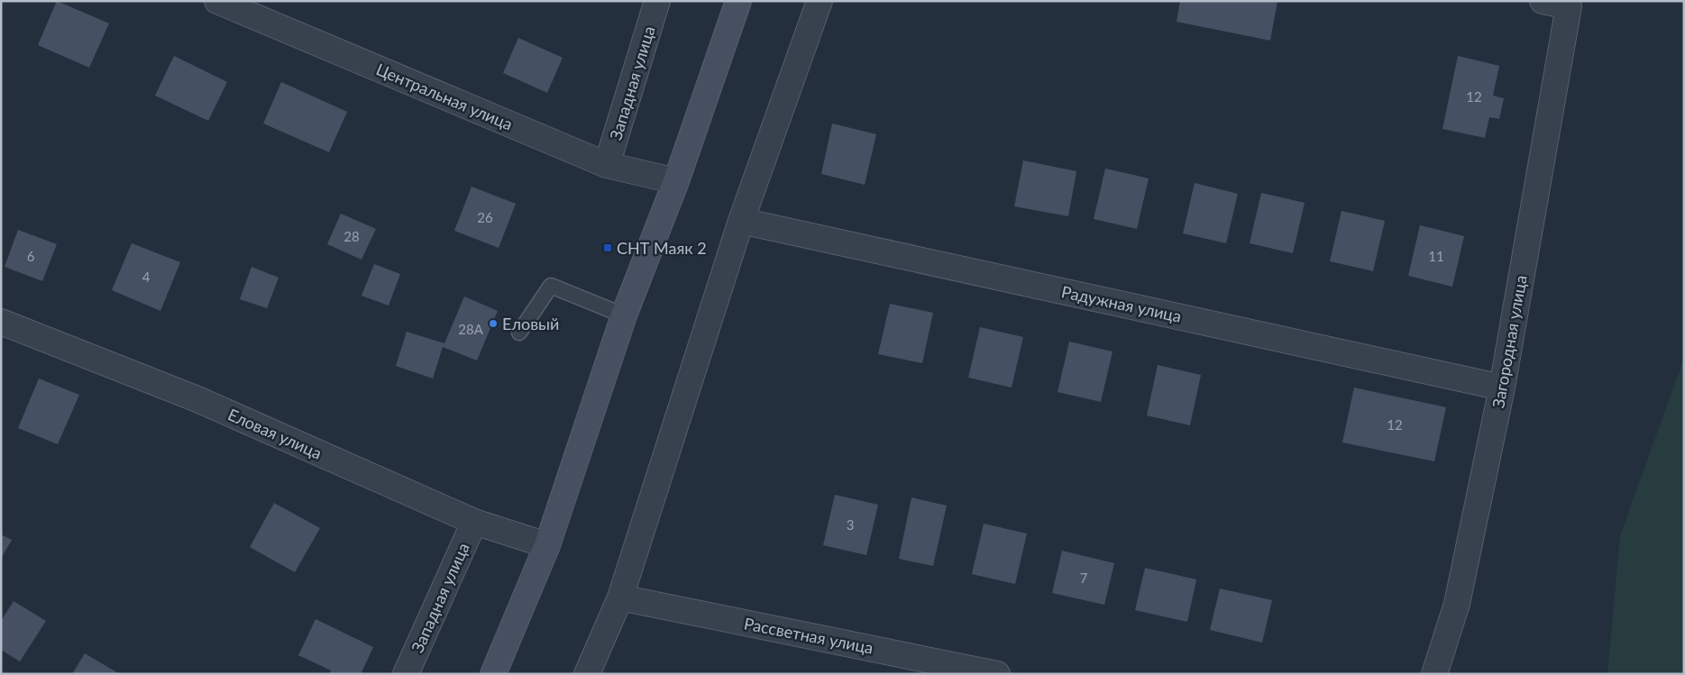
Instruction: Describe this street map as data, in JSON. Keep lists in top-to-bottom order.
{
  "streets": {
    "street": [
      "Западная улица",
      "Центральная улица",
      "Радужная улица",
      "Загородная улица",
      "Еловая улица",
      "Рассветная улица"
    ]
  },
  "crossings": [
    ["Западная улица", "Центральная улица"],
    ["Западная улица", "Еловая улица"],
    ["Радужная улица", "Загородная улица"]
  ],
  "places": {
    "transit": ["СНТ Маяк 2"],
    "other": ["Еловый"]
  },
  "house_numbers": [
    "12",
    "26",
    "28",
    "6",
    "11",
    "4",
    "28А",
    "12",
    "3",
    "7"
  ]
}
